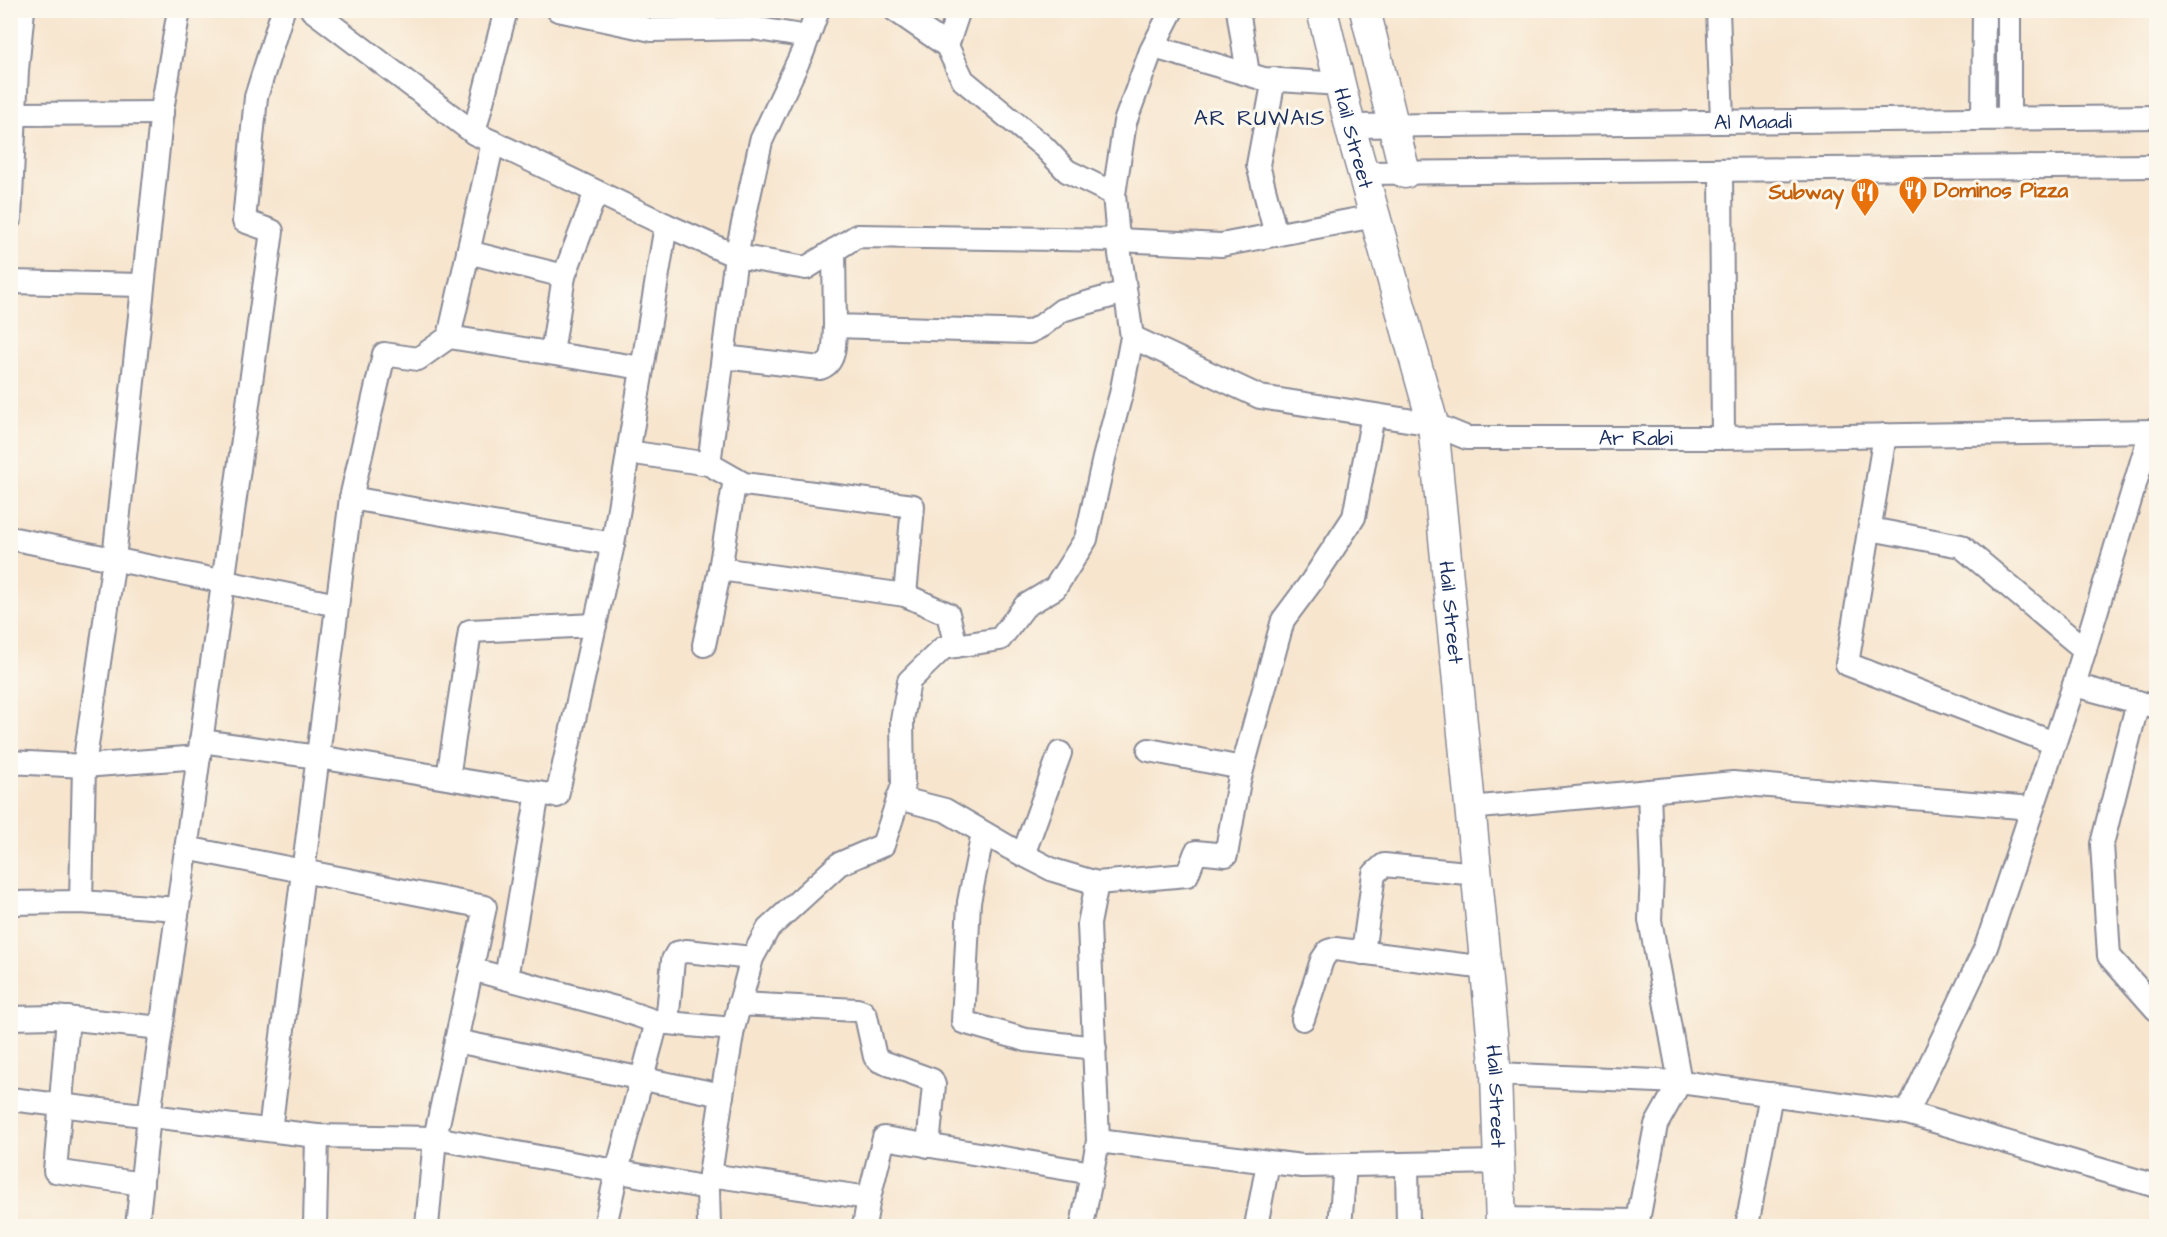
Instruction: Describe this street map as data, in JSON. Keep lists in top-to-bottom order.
{
  "streets": {
    "main road": ["Hail Street"],
    "street": ["Al Maadi", "Ar Rabi"]
  },
  "crossings": [
    ["Al Maadi", "Hail Street"],
    ["Hail Street", "Ar Rabi"]
  ],
  "districts": ["AR RUWAIS"],
  "places": {
    "restaurant": ["Dominos Pizza", "Subway"]
  }
}
